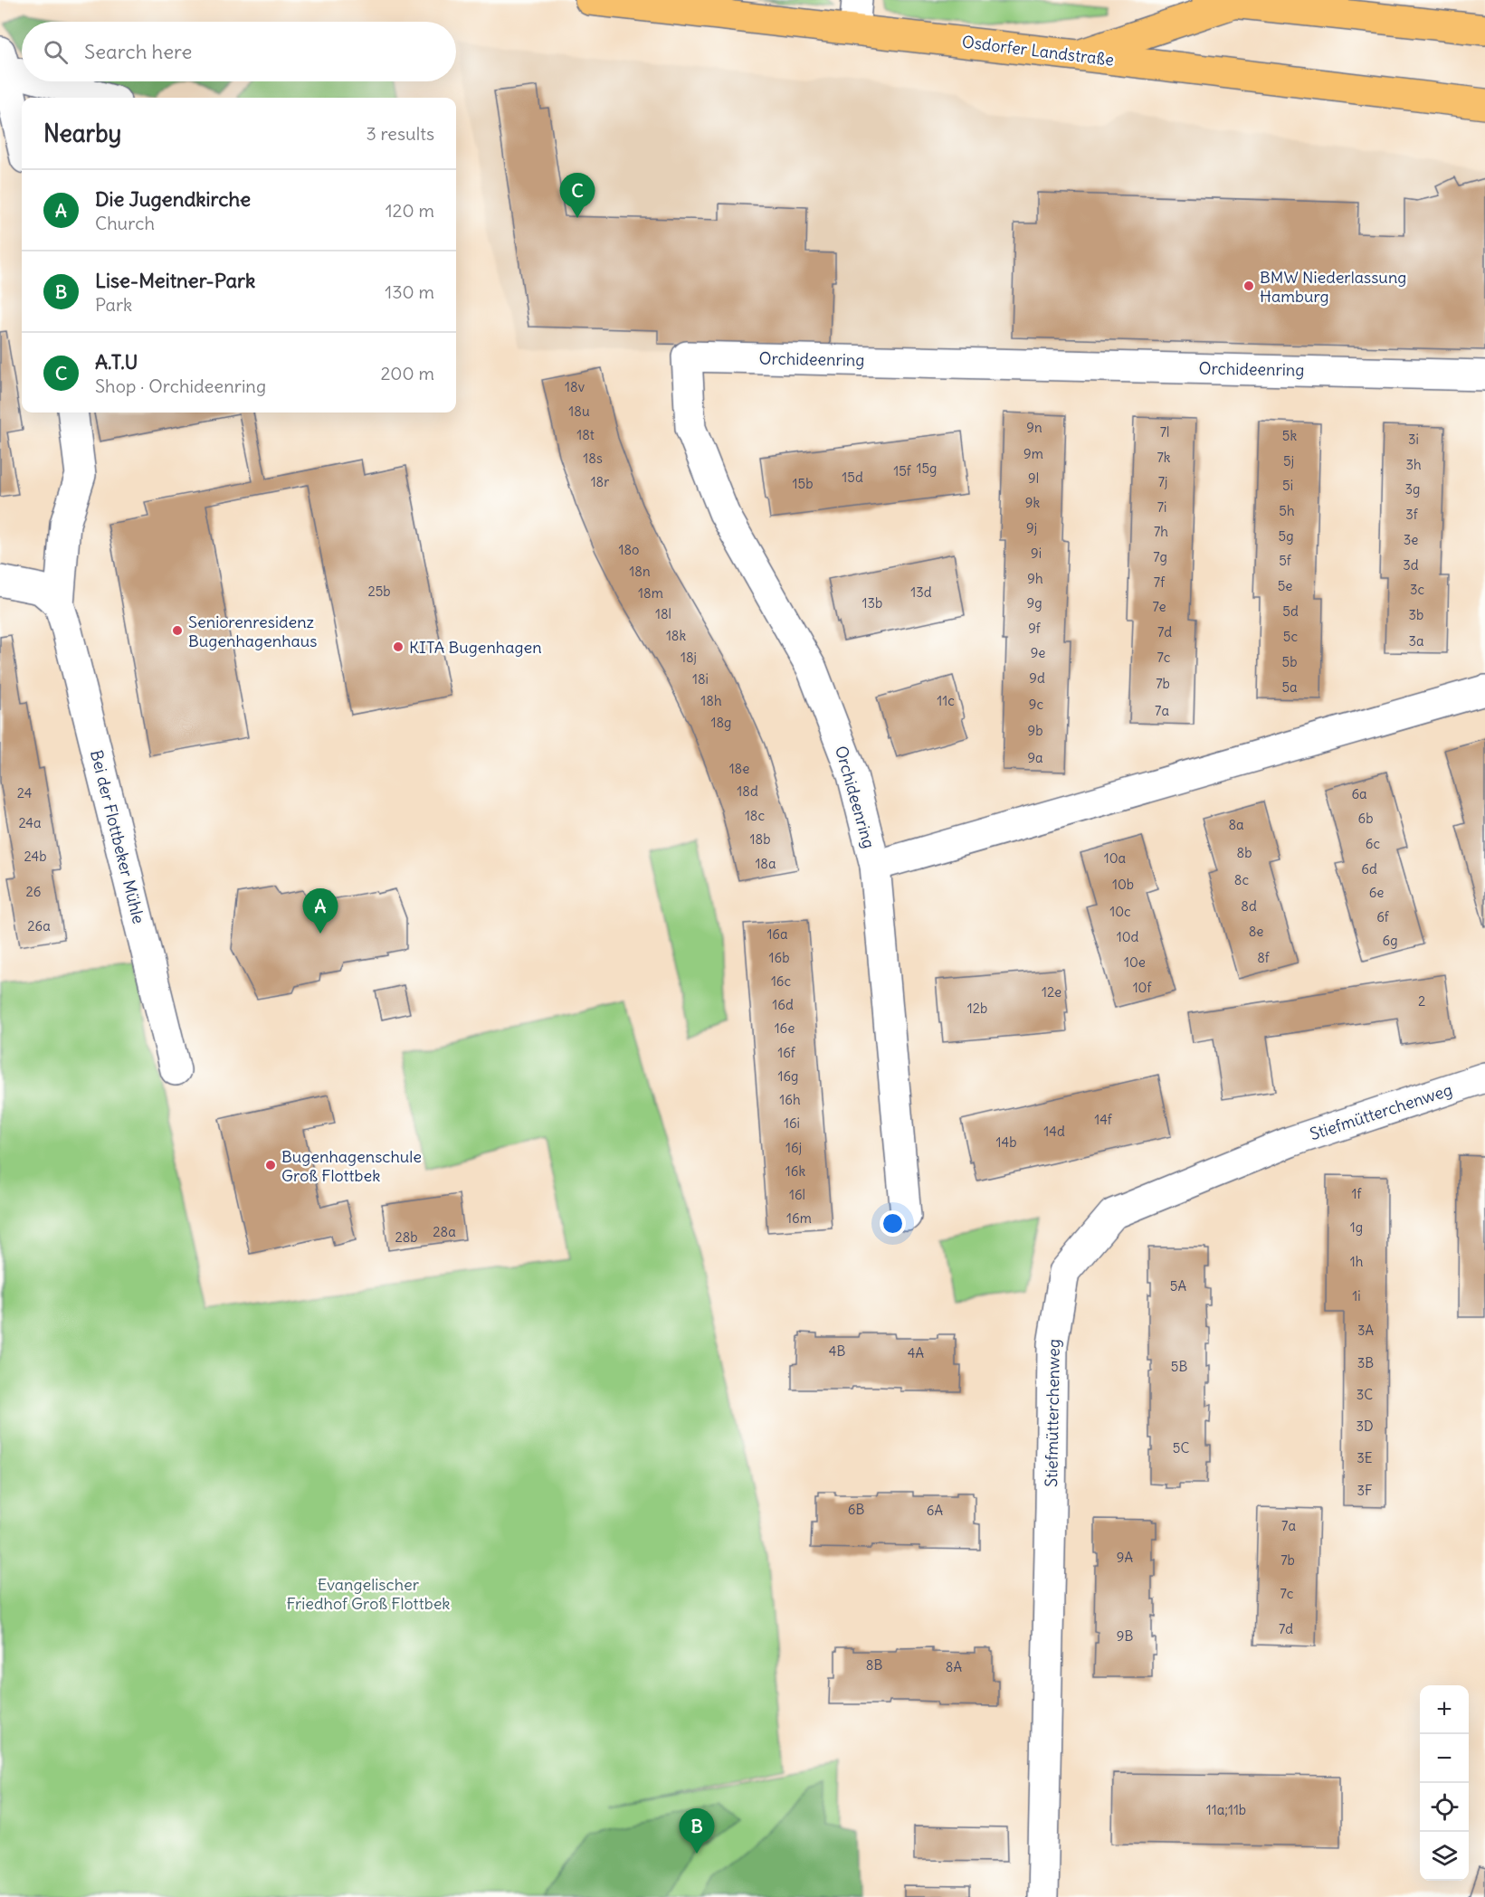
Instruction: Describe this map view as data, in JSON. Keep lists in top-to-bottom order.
{
  "streets": {
    "main road": ["Osdorfer Landstraße"],
    "street": ["Orchideenring", "Bei der Flottbeker Mühle", "Stiefmütterchenweg"]
  },
  "parks": ["Evangelischer Friedhof Groß Flottbek"],
  "places": [
    "BMW Niederlassung Hamburg",
    "Seniorenresidenz Bugenhagenhaus",
    "KITA Bugenhagen",
    "Bugenhagenschule Groß Flottbek"
  ],
  "house_numbers": [
    "18v",
    "18u",
    "9n",
    "7l",
    "18t",
    "5k",
    "3i",
    "9m",
    "7k",
    "18s",
    "5j",
    "3h",
    "15g",
    "15f",
    "15d",
    "9l",
    "18r",
    "7j",
    "15b",
    "5i",
    "3g",
    "9k",
    "7i",
    "5h",
    "3f",
    "9j",
    "7h",
    "5g",
    "3e",
    "18o",
    "9i",
    "7g",
    "5f",
    "3d",
    "18n",
    "9h",
    "7f",
    "5e",
    "3c",
    "25b",
    "13d",
    "18m",
    "13b",
    "9g",
    "7e",
    "5d",
    "18l",
    "3b",
    "9f",
    "7d",
    "18k",
    "5c",
    "3a",
    "9e",
    "18j",
    "7c",
    "5b",
    "9d",
    "18i",
    "7b",
    "5a",
    "18h",
    "11c",
    "9c",
    "7a",
    "18g",
    "9b",
    "9a",
    "18e",
    "18d",
    "24",
    "6a",
    "18c",
    "6b",
    "24a",
    "8a",
    "18b",
    "6c",
    "8b",
    "24b",
    "10a",
    "18a",
    "6d",
    "8c",
    "10b",
    "26",
    "6e",
    "8d",
    "10c",
    "6f",
    "26a",
    "8e",
    "16a",
    "10d",
    "6g",
    "16b",
    "8f",
    "10e",
    "16c",
    "10f",
    "12e",
    "2",
    "16d",
    "12b",
    "16e",
    "16f",
    "16g",
    "16h",
    "14f",
    "16i",
    "14d",
    "14b",
    "16j",
    "16k",
    "1f",
    "16l",
    "16m",
    "1g",
    "28a",
    "28b",
    "1h",
    "5A",
    "1i",
    "3A",
    "4B",
    "4A",
    "3B",
    "5B",
    "3C",
    "3D",
    "5C",
    "3E",
    "3F",
    "6B",
    "6A",
    "7a",
    "9A",
    "7b",
    "7c",
    "7d",
    "9B",
    "8B",
    "8A",
    "11a;11b"
  ],
  "page": {
    "search": "Search here",
    "heading": ["Nearby", "3 results"],
    "list": [
      {
        "mark": "A",
        "name": "Die Jugendkirche",
        "note": "Church",
        "value": "120 m"
      },
      {
        "mark": "B",
        "name": "Lise-Meitner-Park",
        "note": "Park",
        "value": "130 m"
      },
      {
        "mark": "C",
        "name": "A.T.U",
        "note": "Shop · Orchideenring",
        "value": "200 m"
      }
    ],
    "pins": ["C", "A", "B"],
    "map_buttons": ["+", "−"]
  }
}
